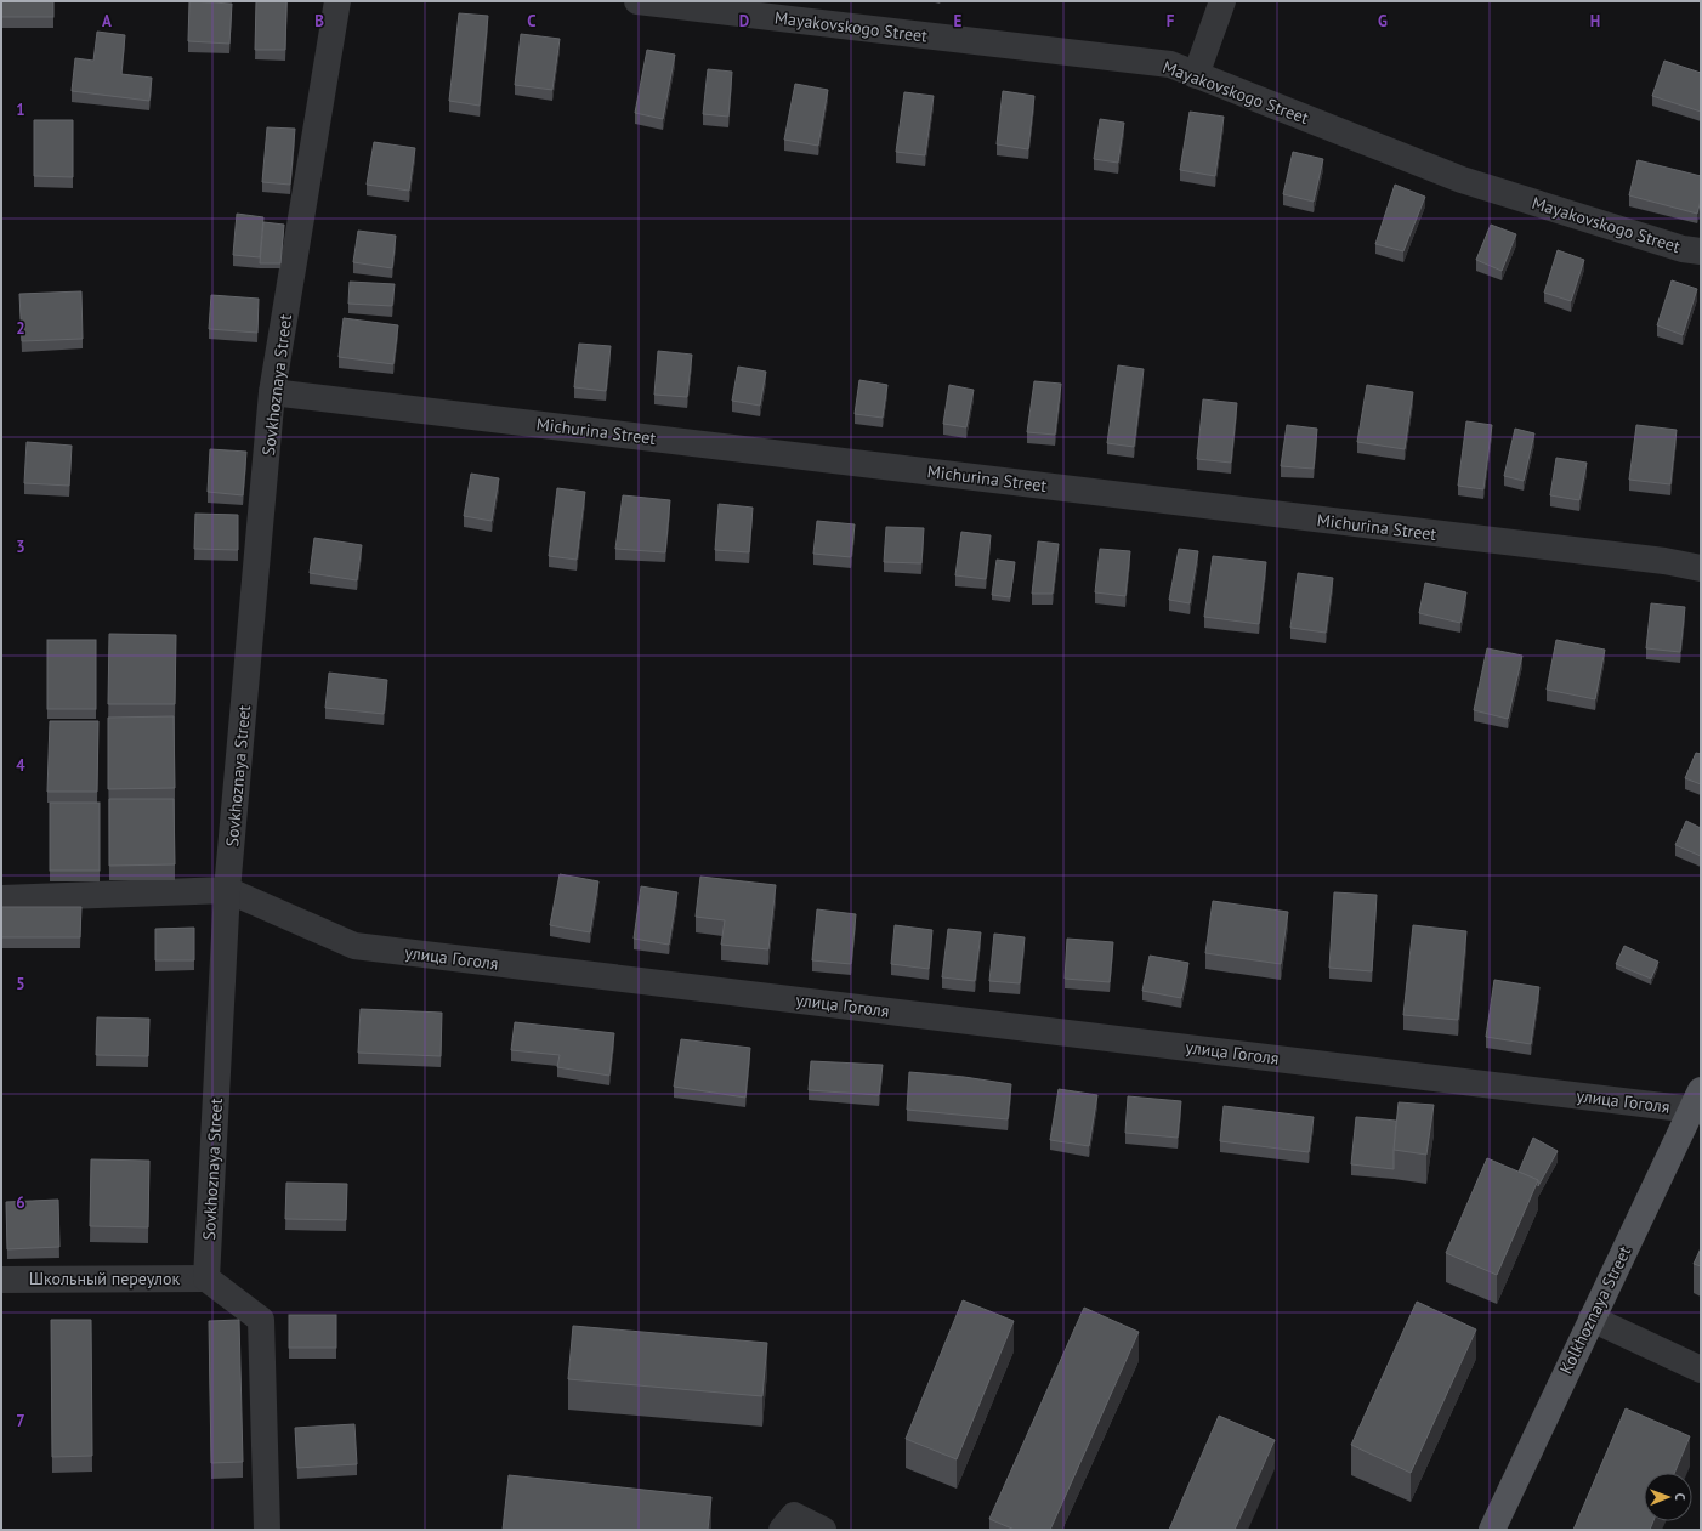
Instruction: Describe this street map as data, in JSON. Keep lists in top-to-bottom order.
{
  "streets": {
    "main road": ["Kolkhoznaya Street"],
    "street": [
      "Mayakovskogo Street",
      "Sovkhoznaya Street",
      "Michurina Street",
      "улица Гоголя",
      "Школьный переулок"
    ]
  },
  "crossings": [
    ["Sovkhoznaya Street", "Michurina Street"],
    ["Sovkhoznaya Street", "улица Гоголя"],
    ["Sovkhoznaya Street", "Школьный переулок"],
    ["улица Гоголя", "Kolkhoznaya Street"]
  ],
  "north": "right",
  "grid": {
    "columns": [
      "A",
      "B",
      "C",
      "D",
      "E",
      "F",
      "G",
      "H"
    ],
    "rows": [
      "1",
      "2",
      "3",
      "4",
      "5",
      "6",
      "7"
    ]
  }
}
